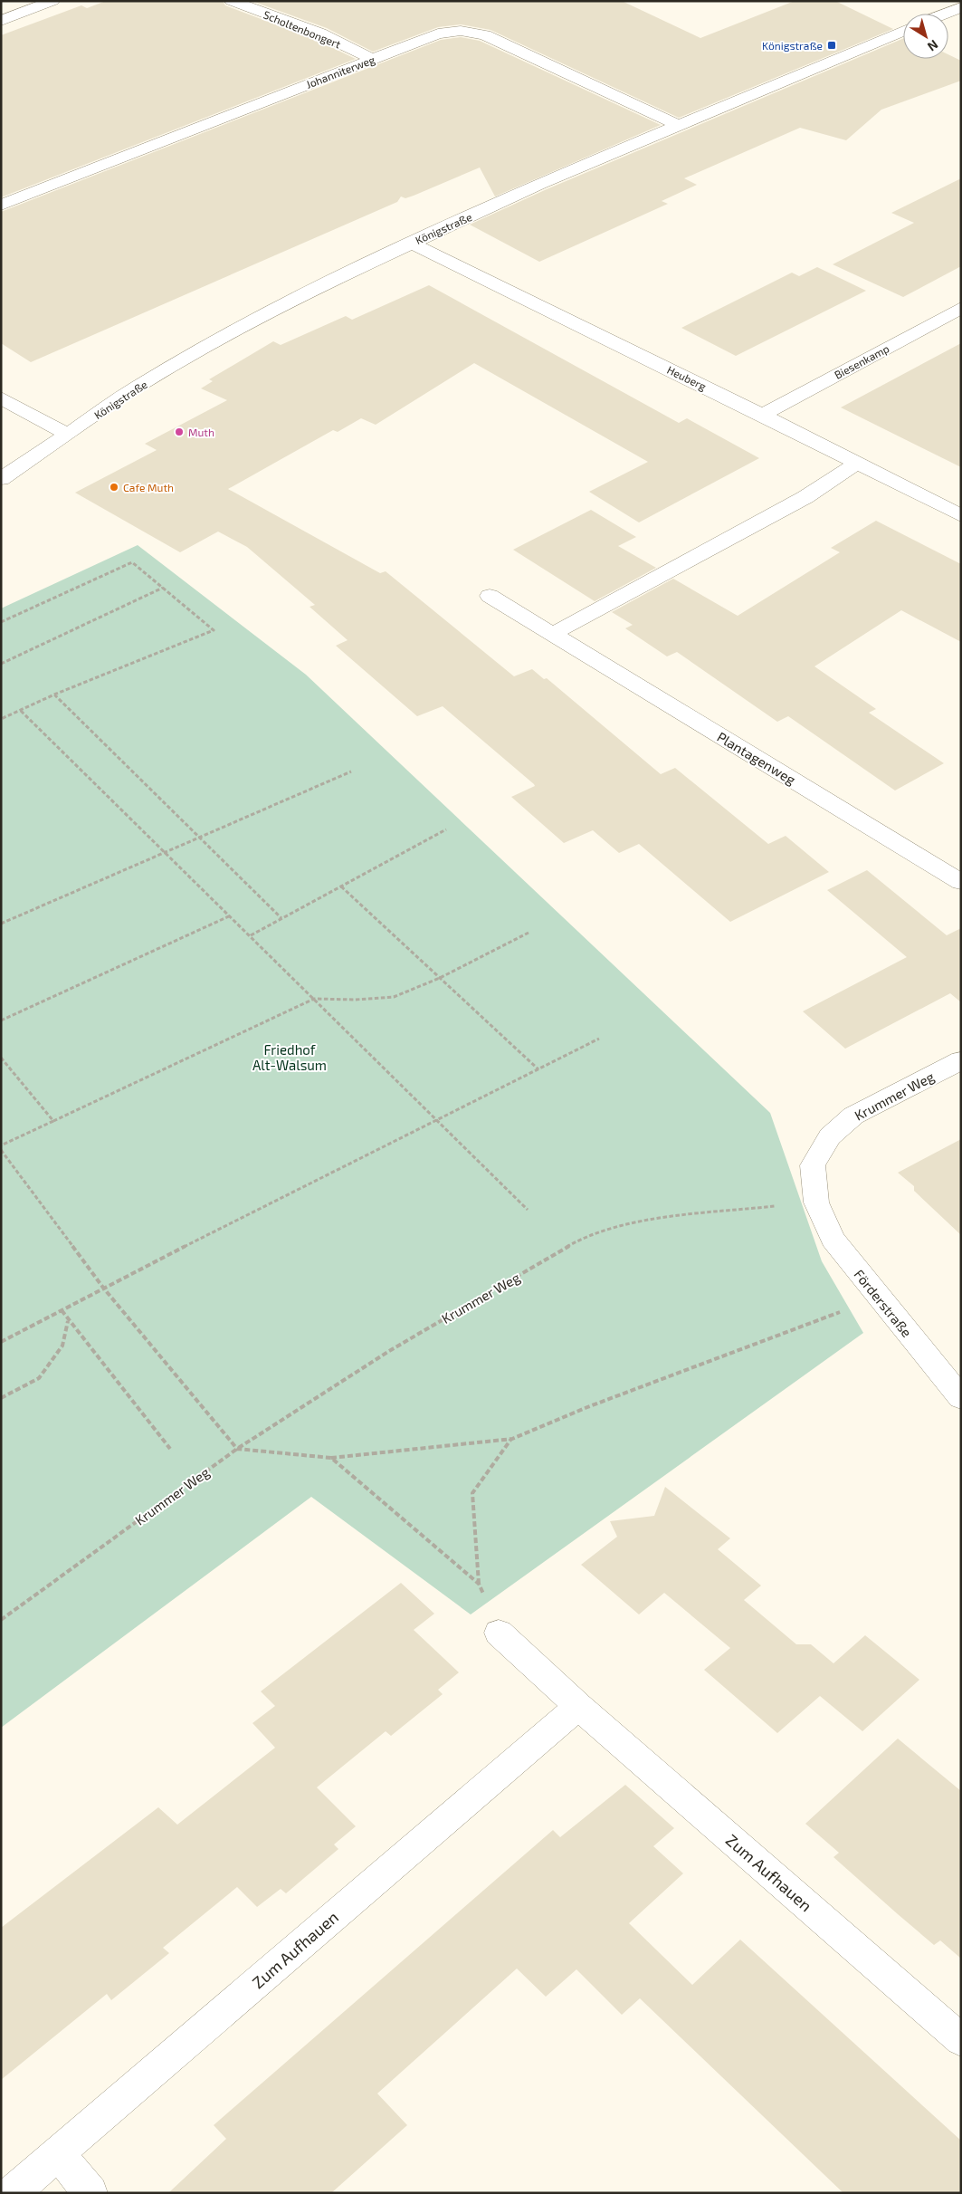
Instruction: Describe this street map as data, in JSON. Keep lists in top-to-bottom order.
{
  "streets": {
    "street": [
      "Scholtenbongert",
      "Johanniterweg",
      "Königstraße",
      "Biesenkamp",
      "Heuberg",
      "Plantagenweg",
      "Krummer Weg",
      "Förderstraße",
      "Zum Aufhauen"
    ]
  },
  "crossings": [
    ["Scholtenbongert", "Johanniterweg"],
    ["Johanniterweg", "Königstraße"],
    ["Königstraße", "Heuberg"],
    ["Biesenkamp", "Heuberg"],
    ["Krummer Weg", "Förderstraße"]
  ],
  "parks": ["Friedhof Alt-Walsum"],
  "places": {
    "transit": ["Königstraße"],
    "other": ["Muth", "Cafe Muth"]
  },
  "north": "bottom right"
}
